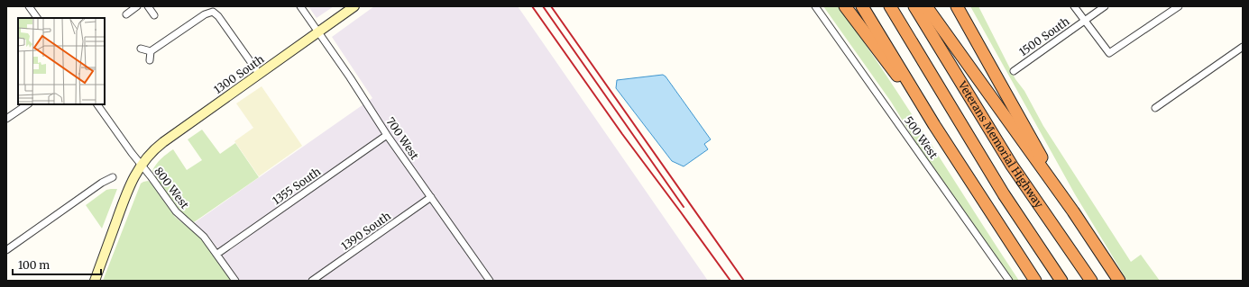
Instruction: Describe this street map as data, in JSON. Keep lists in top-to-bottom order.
{
  "streets": {
    "highway": ["Veterans Memorial Highway"],
    "main road": ["1300 South"],
    "street": [
      "1500 South",
      "500 West",
      "700 West",
      "1355 South",
      "800 West",
      "1390 South"
    ]
  },
  "crossings": [
    ["1300 South", "700 West"],
    ["1300 South", "800 West"],
    ["700 West", "1355 South"],
    ["700 West", "1390 South"],
    ["1355 South", "800 West"]
  ],
  "scale_bar": "100 m"
}
